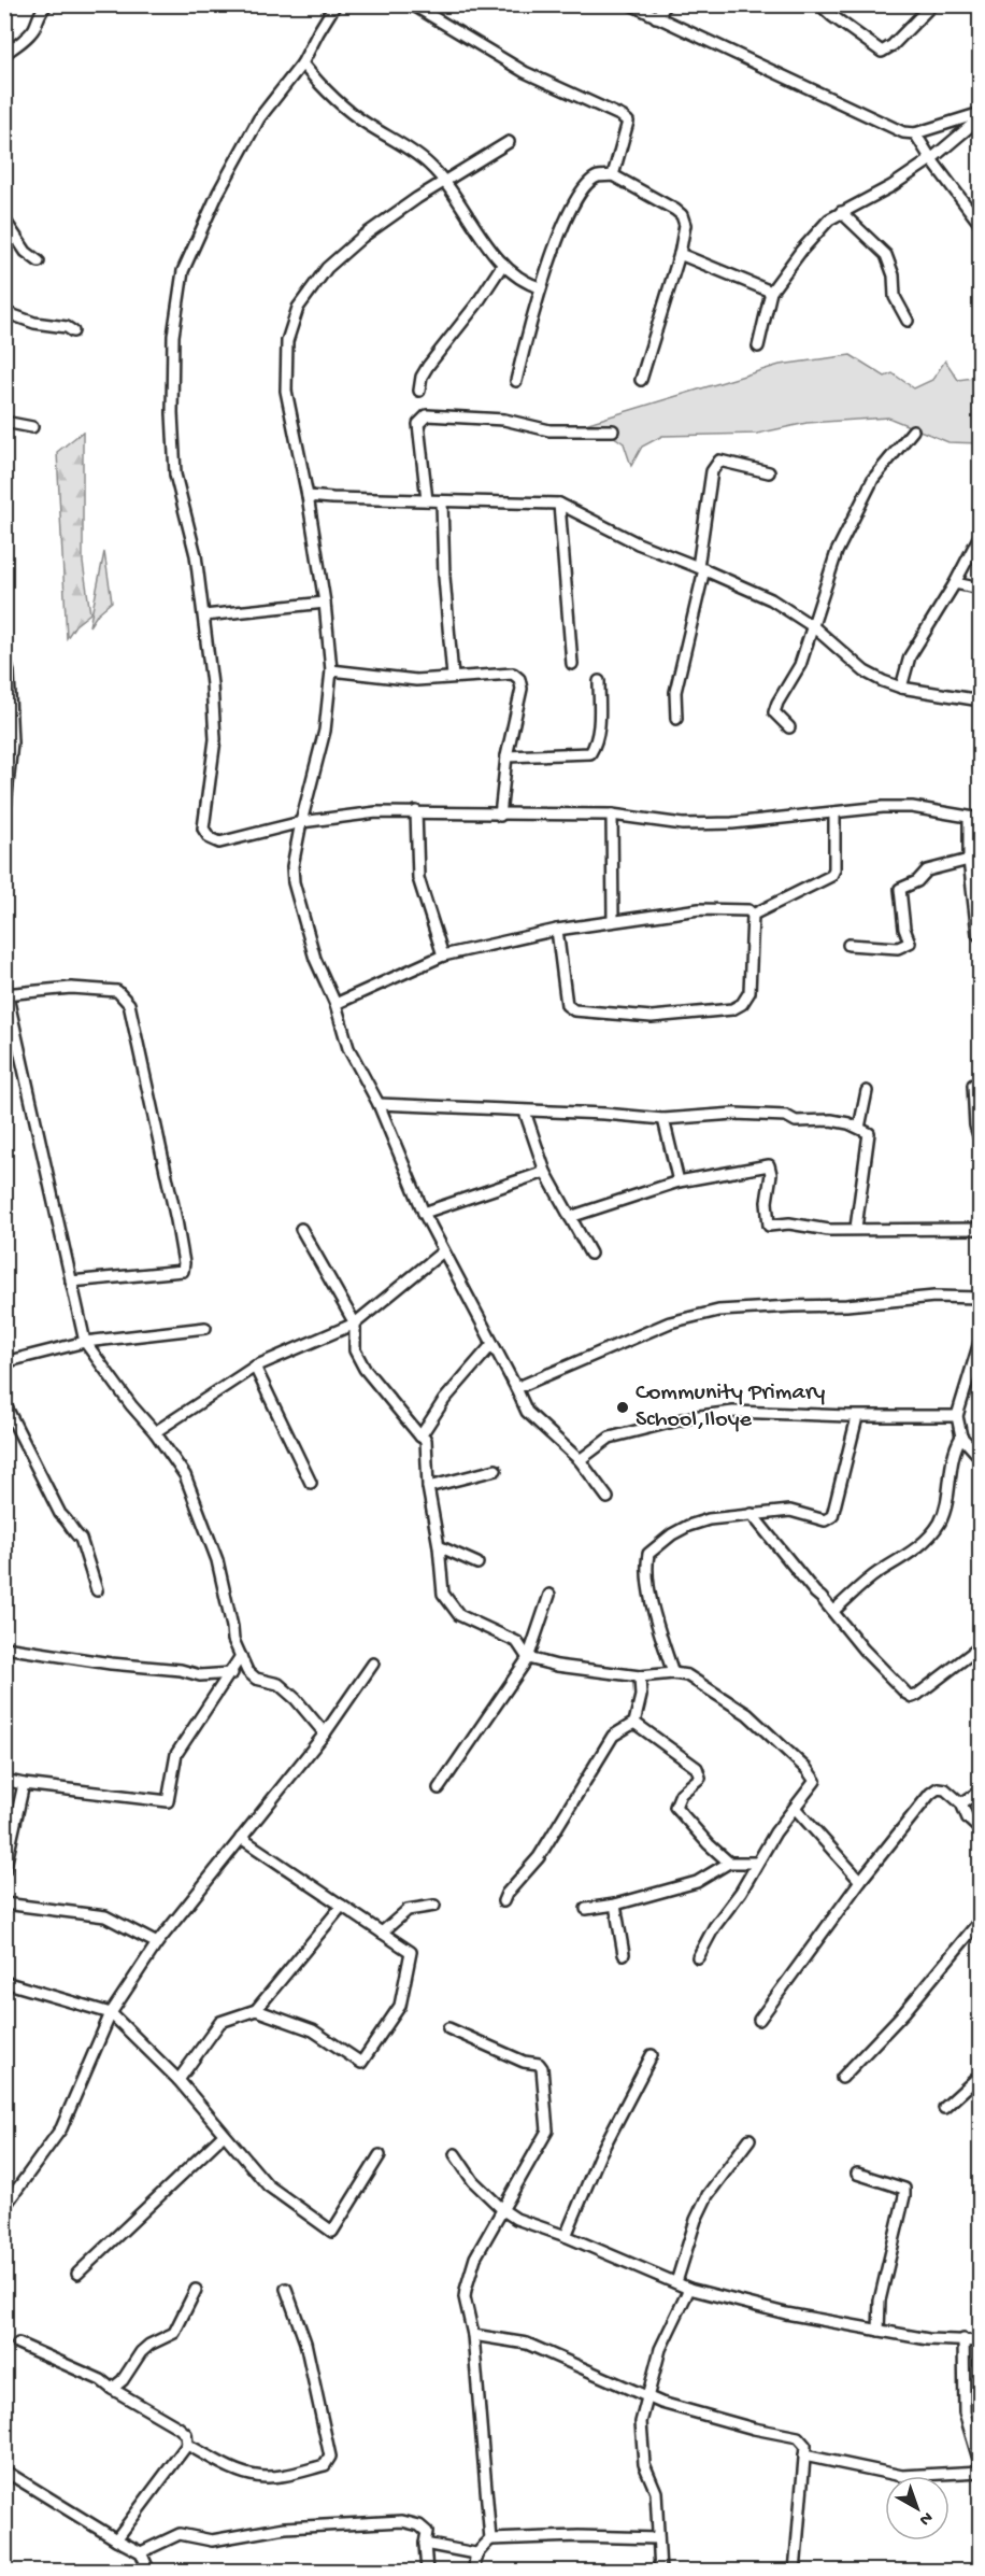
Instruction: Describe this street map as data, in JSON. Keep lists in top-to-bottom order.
{
  "places": ["Community Primary School,Iloye"],
  "north": "bottom right"
}
